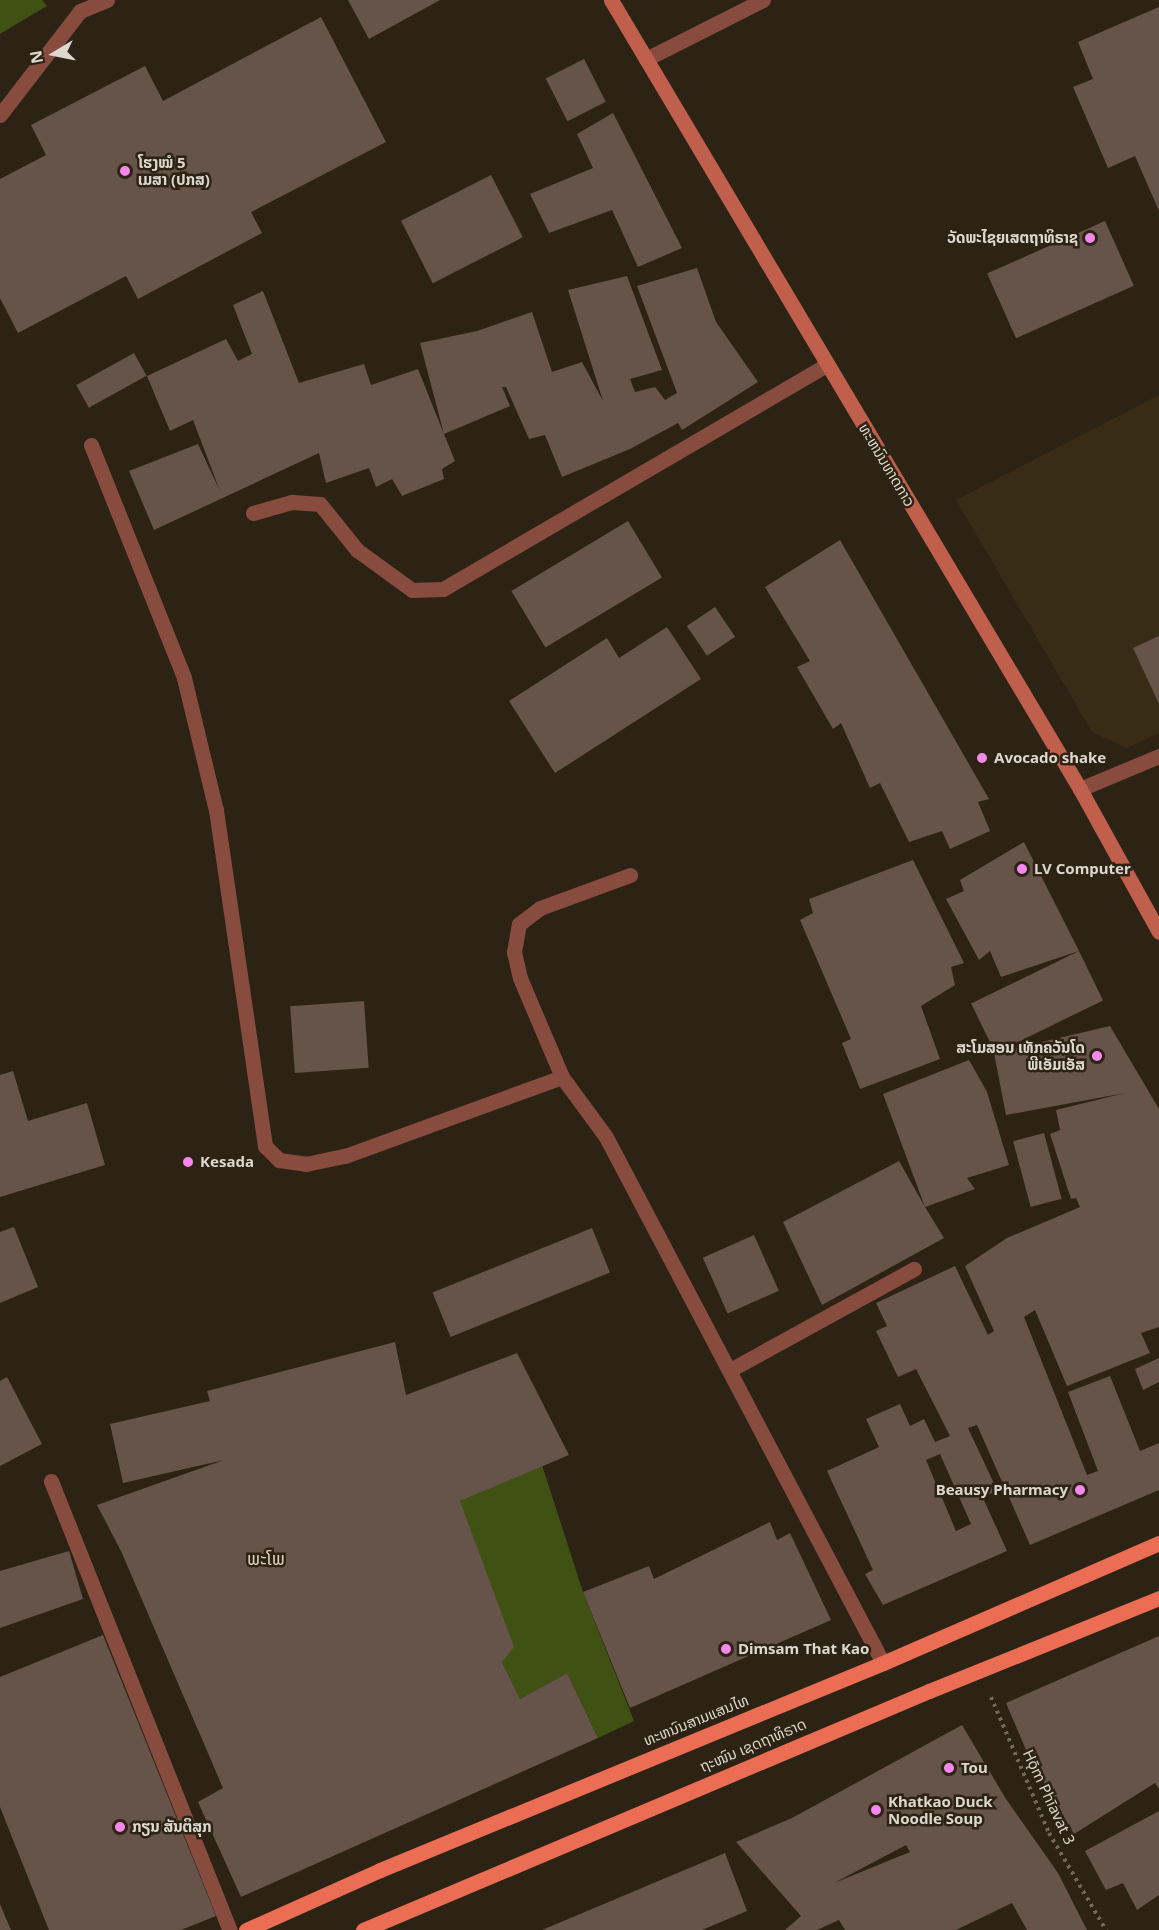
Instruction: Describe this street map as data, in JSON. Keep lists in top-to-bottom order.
{
  "streets": {
    "main road": ["ທະຫນົນສາມແສນໄທ", "ຖະໜົນ ເຊດຖາທິຣາດ"],
    "street": ["ທະຫນົນທາດກາວ"],
    "path": ["Hǭm Phīavat 3"]
  },
  "crossings": [
    ["ຖະໜົນ ເຊດຖາທິຣາດ", "Hǭm Phīavat 3"]
  ],
  "districts": ["ພະໂພ"],
  "places": [
    "ໂຮງໝໍ 5 ເມສາ (ປກສ)",
    "ວັດພະໄຊຍເສຕຖາທິຣາຊ",
    "Avocado shake",
    "LV Computer",
    "ສະໂມສອນ ເທັກຄວັນໂດ ພີເອັມເອັສ",
    "Kesada",
    "Beausy Pharmacy",
    "Dimsam That Kao",
    "Tou",
    "Khatkao Duck Noodle Soup",
    "ກຽນ ສັນຕິສຸກ"
  ],
  "north": "left"
}
